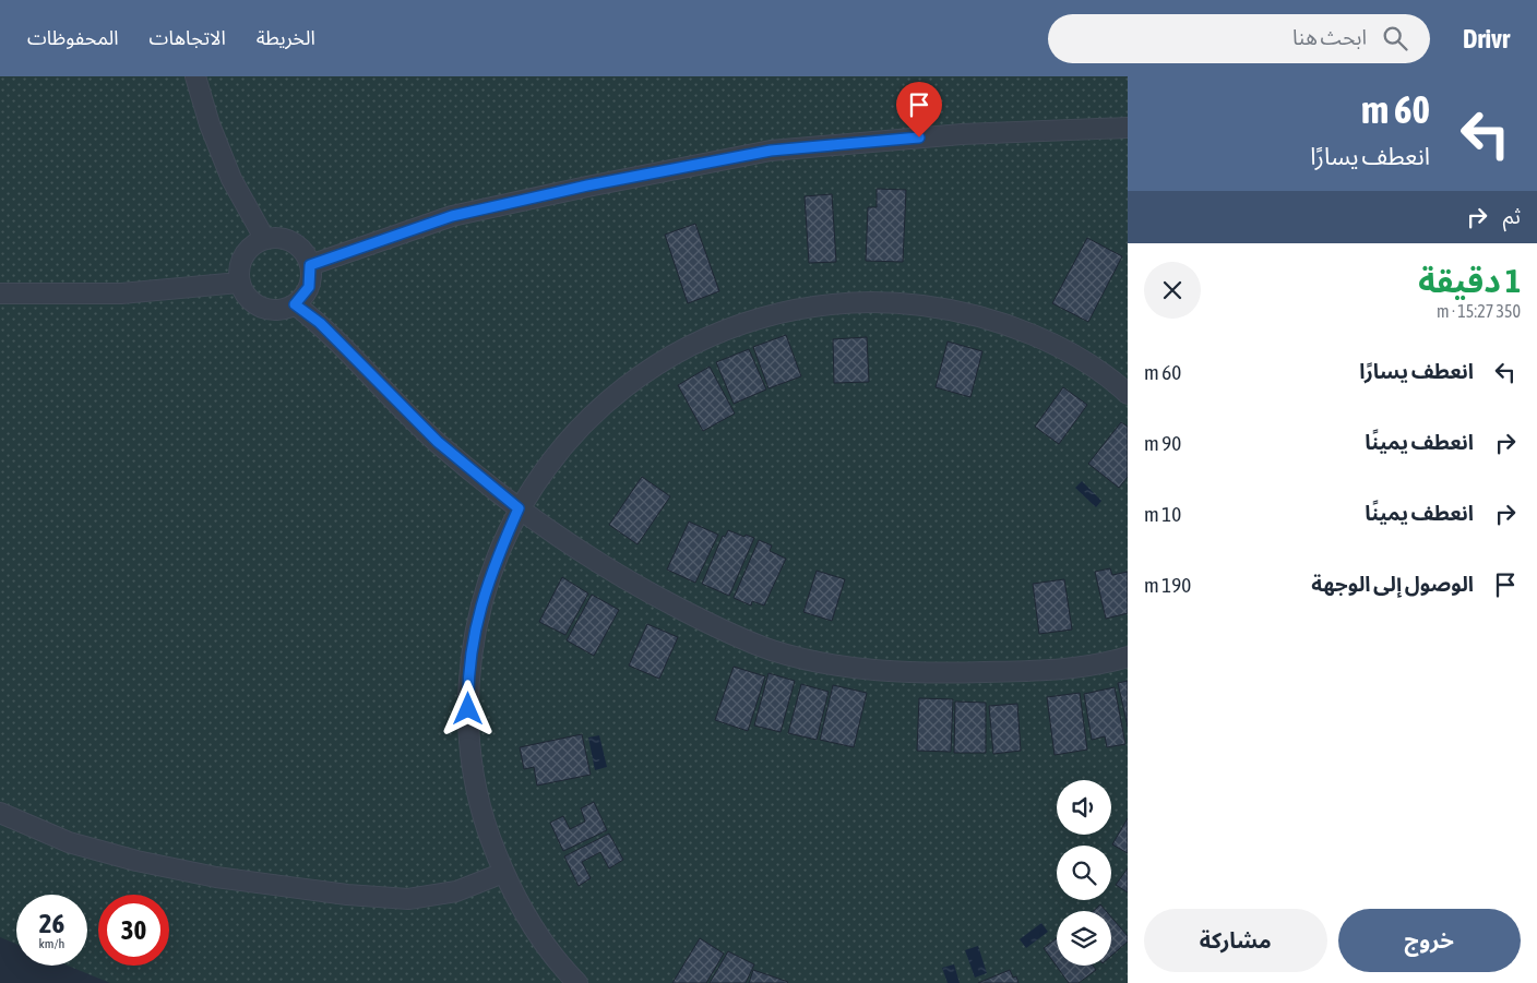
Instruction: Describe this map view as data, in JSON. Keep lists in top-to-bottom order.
{
  "page": {
    "header": "Drivr",
    "search": "ابحث هنا",
    "nav": ["الخريطة", "الاتجاهات", "المحفوظات"],
    "turn": ["60 m", "انعطف يسارًا"],
    "then": "ثم",
    "heading": ["1 دقيقة", "350 m · 15:27"],
    "list": [
      {
        "name": "انعطف يسارًا",
        "value": "60 m"
      },
      {
        "name": "انعطف يمينًا",
        "value": "90 m"
      },
      {
        "name": "انعطف يمينًا",
        "value": "10 m"
      },
      {
        "name": "الوصول إلى الوجهة",
        "value": "190 m"
      }
    ],
    "speed": "26 km/h",
    "limit": "30",
    "buttons": ["خروج", "مشاركة"]
  }
}
